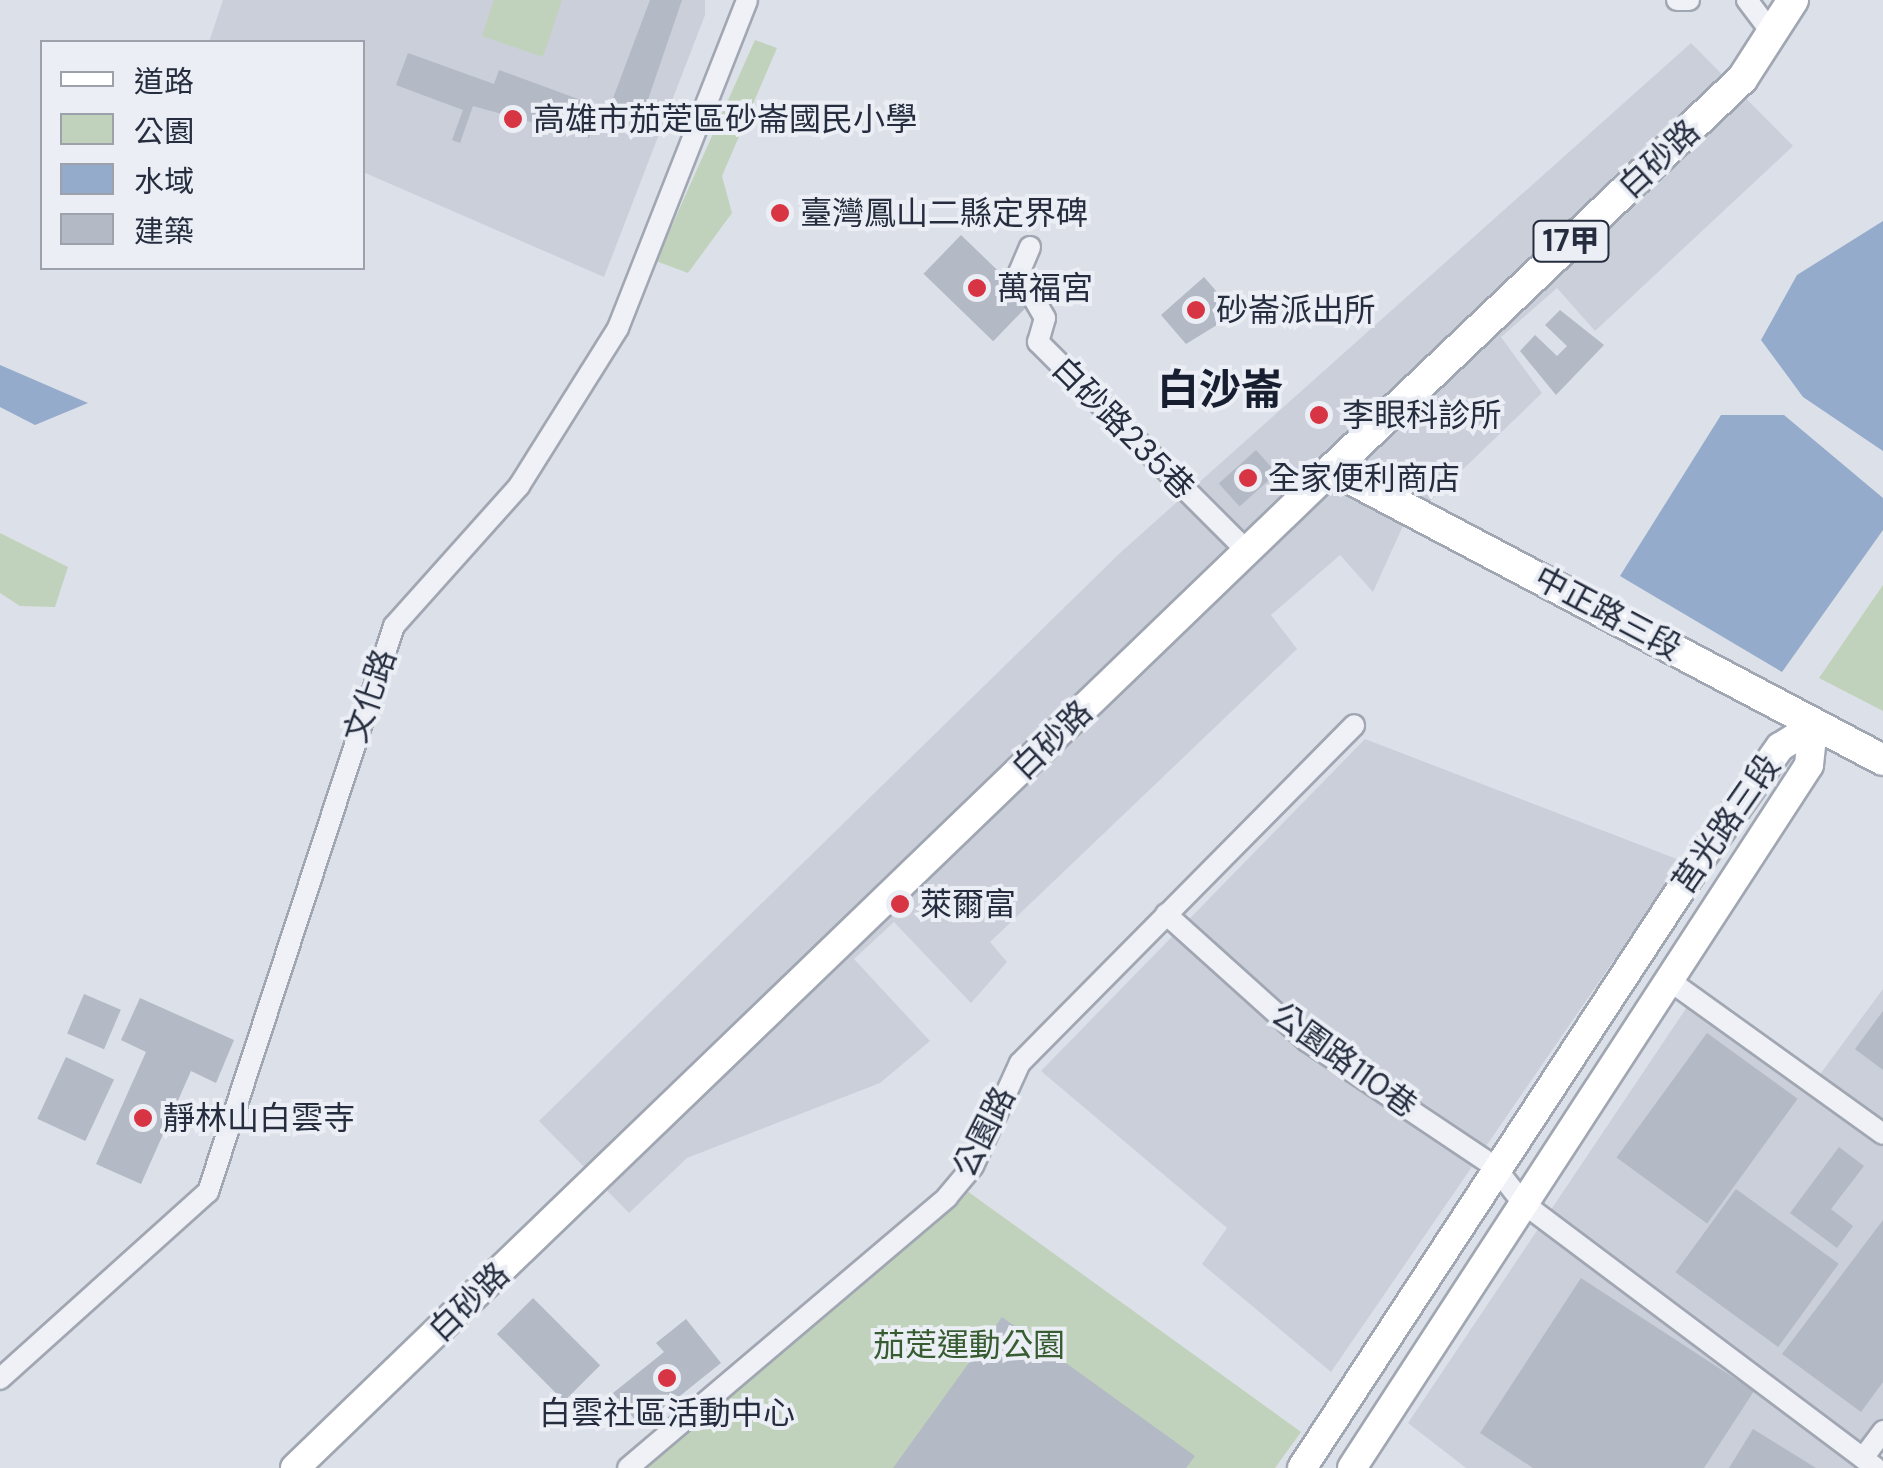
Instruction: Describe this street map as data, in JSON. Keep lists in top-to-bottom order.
{
  "streets": {
    "main road": ["白砂路", "17甲", "中正路三段"],
    "street": [
      "白砂路235巷",
      "文化路",
      "莒光路三段",
      "公園路110巷",
      "公園路"
    ]
  },
  "crossings": [
    ["白砂路", "白砂路235巷"],
    ["白砂路", "中正路三段"],
    ["中正路三段", "莒光路三段"],
    ["莒光路三段", "公園路110巷"],
    ["公園路110巷", "公園路"]
  ],
  "districts": ["白沙崙"],
  "parks": ["茄萣運動公園"],
  "places": [
    "高雄市茄萣區砂崙國民小學",
    "臺灣鳳山二縣定界碑",
    "萬福宮",
    "砂崙派出所",
    "李眼科診所",
    "全家便利商店",
    "萊爾富",
    "靜林山白雲寺",
    "白雲社區活動中心"
  ],
  "legend": [
    "道路",
    "公園",
    "水域",
    "建築"
  ]
}
